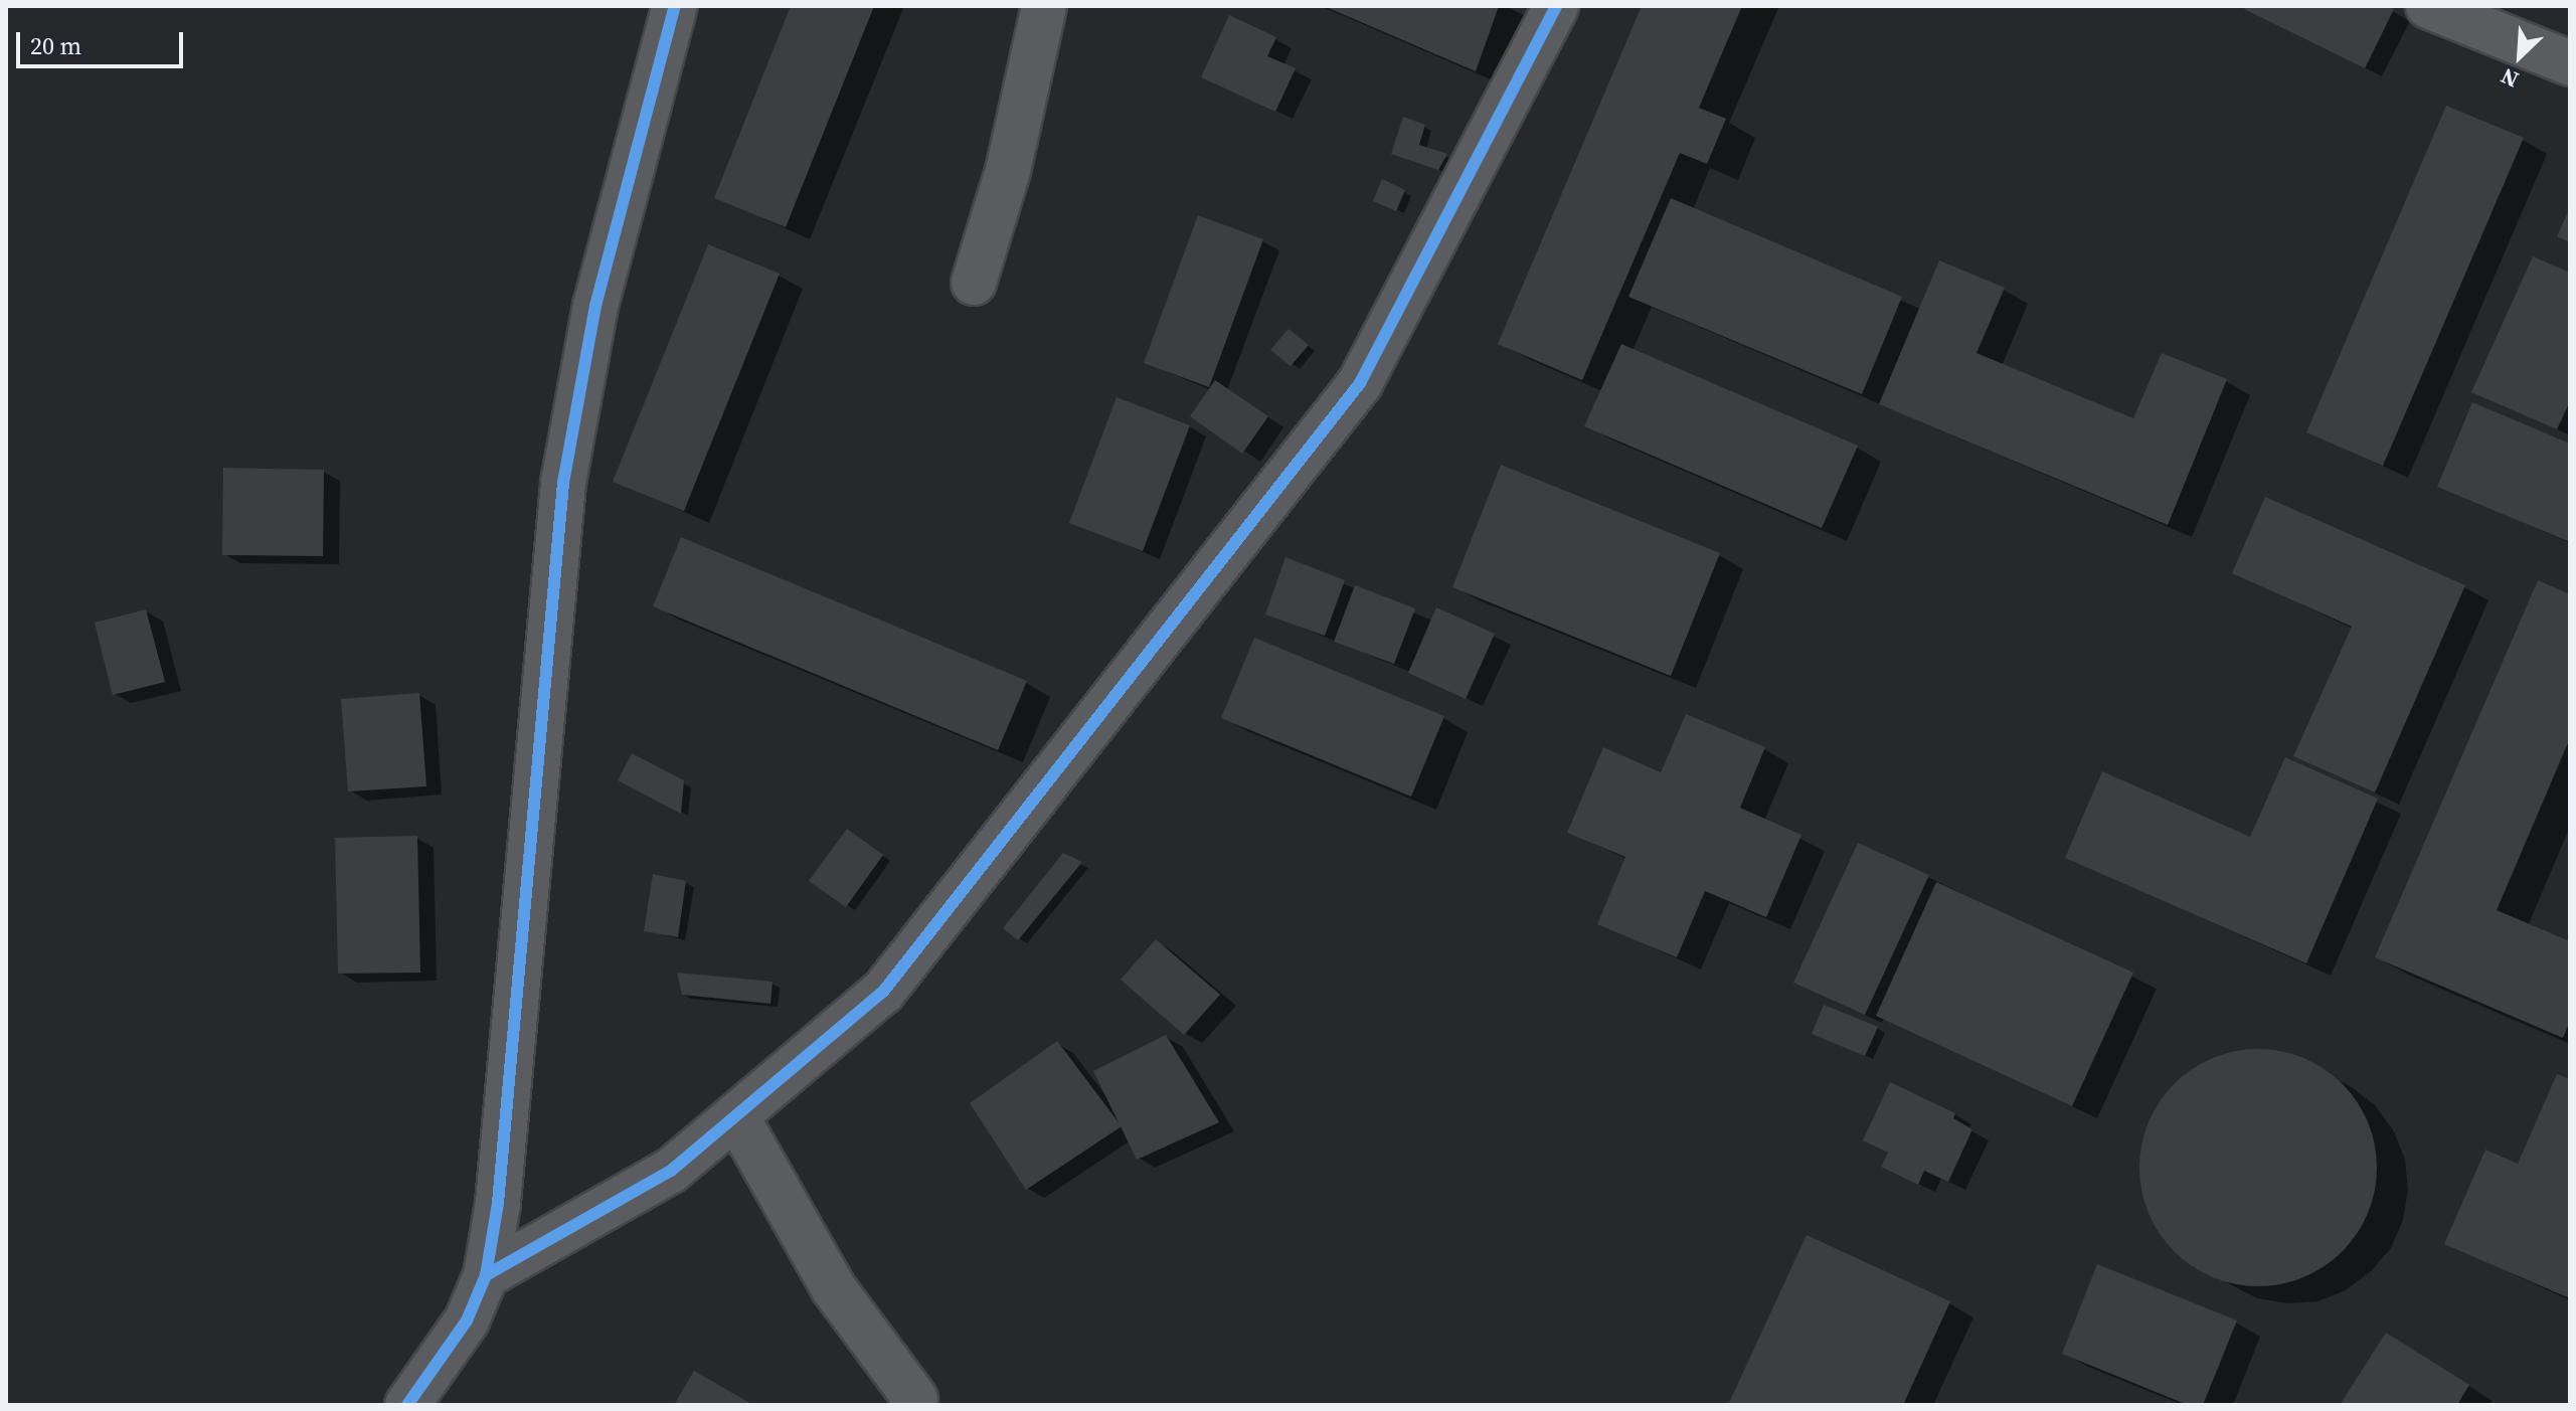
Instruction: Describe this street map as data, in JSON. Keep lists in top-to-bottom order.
{
  "scale_bar": "20 m",
  "north": "bottom left"
}
